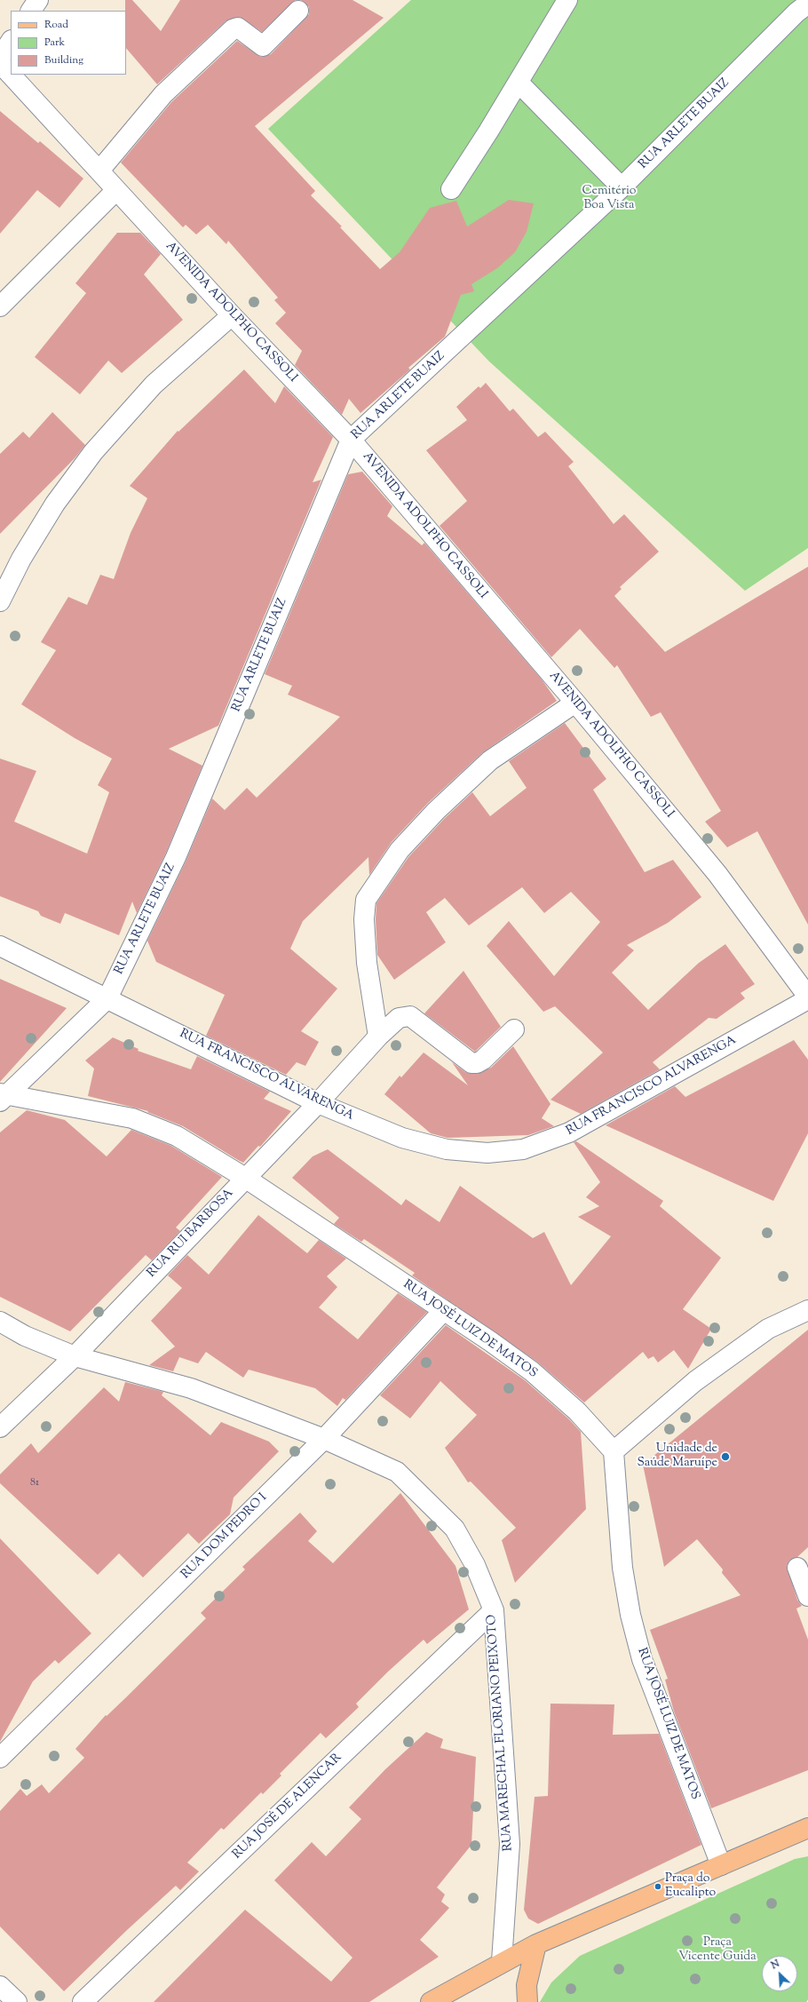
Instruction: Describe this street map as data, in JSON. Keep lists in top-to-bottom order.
{
  "streets": {
    "street": [
      "RUA ARLETE BUAIZ",
      "AVENIDA ADOLPHO CASSOLI",
      "RUA FRANCISCO ALVARENGA",
      "RUA RUI BARBOSA",
      "RUA JOSÉ LUIZ DE MATOS",
      "RUA DOM PEDRO I",
      "RUA MARECHAL FLORIANO PEIXOTO",
      "RUA JOSÉ DE ALENCAR"
    ]
  },
  "crossings": [
    ["RUA ARLETE BUAIZ", "AVENIDA ADOLPHO CASSOLI"],
    ["RUA ARLETE BUAIZ", "RUA FRANCISCO ALVARENGA"],
    ["RUA FRANCISCO ALVARENGA", "RUA RUI BARBOSA"],
    ["RUA RUI BARBOSA", "RUA JOSÉ LUIZ DE MATOS"],
    ["RUA RUI BARBOSA", "RUA MARECHAL FLORIANO PEIXOTO"],
    ["RUA JOSÉ LUIZ DE MATOS", "RUA DOM PEDRO I"],
    ["RUA DOM PEDRO I", "RUA MARECHAL FLORIANO PEIXOTO"],
    ["RUA MARECHAL FLORIANO PEIXOTO", "RUA JOSÉ DE ALENCAR"]
  ],
  "parks": ["Cemitério Boa Vista", "Praça Vicente Guida"],
  "places": ["Unidade de Saúde Maruípe", "Praça do Eucalipto"],
  "house_numbers": ["81"],
  "legend": ["Road", "Park", "Building"],
  "north": "top left"
}
